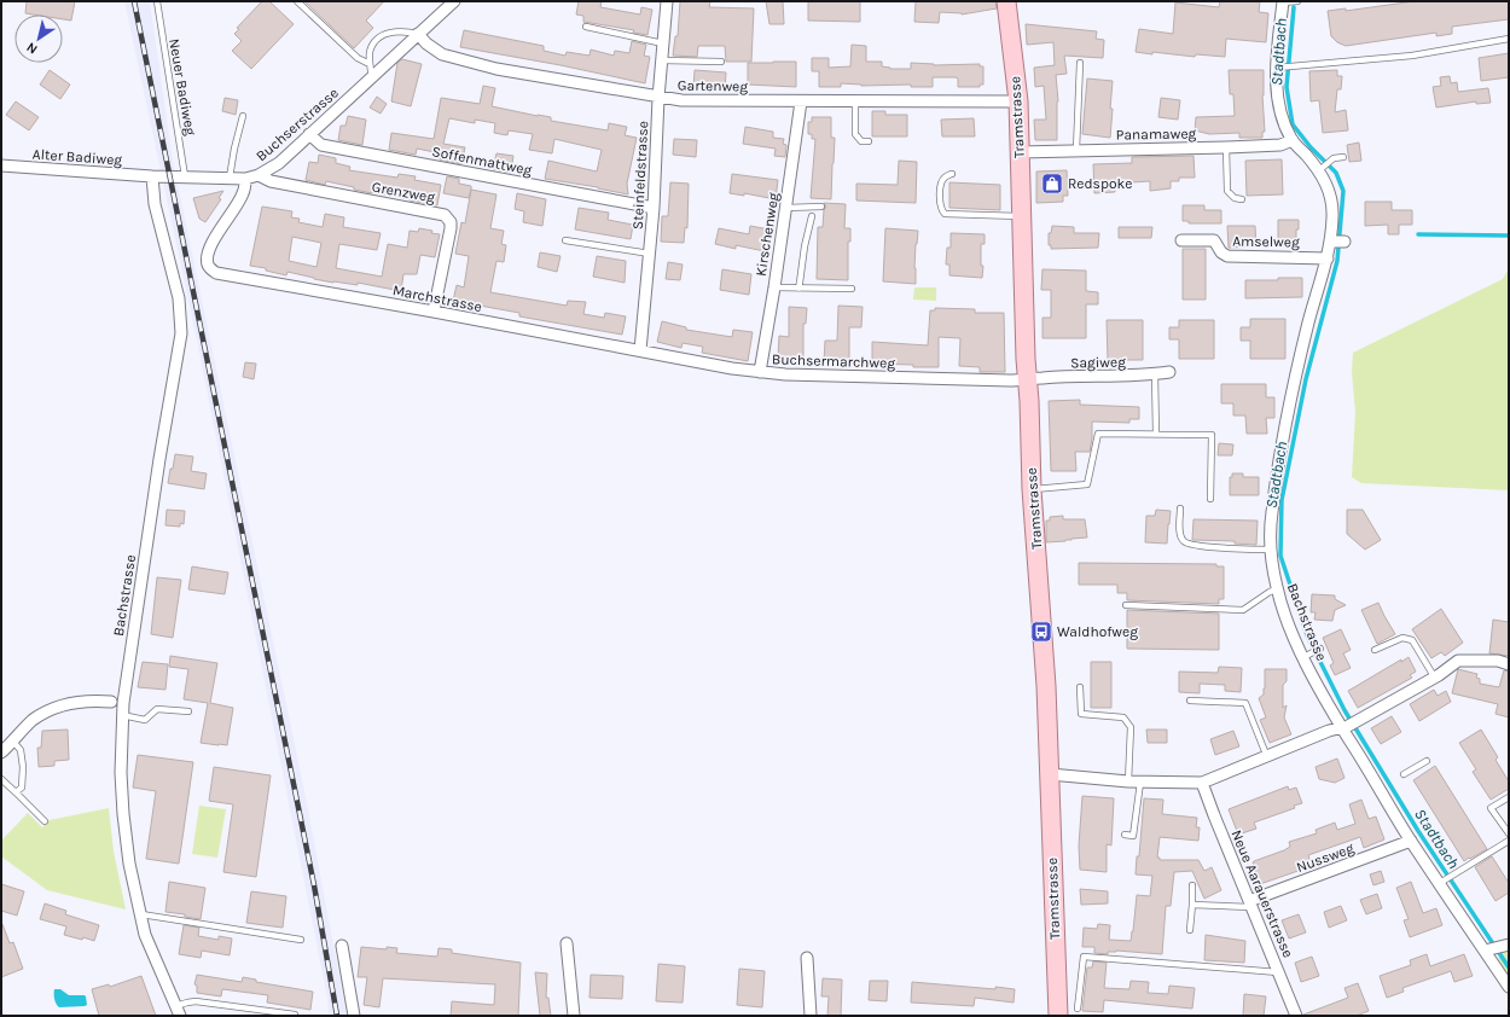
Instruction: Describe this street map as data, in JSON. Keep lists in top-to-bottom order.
{
  "streets": {
    "main road": ["Tramstrasse"],
    "street": [
      "Gartenweg",
      "Buchserstrasse",
      "Panamaweg",
      "Alter Badiweg",
      "Soffenmattweg",
      "Steinfeldstrasse",
      "Grenzweg",
      "Kirschenweg",
      "Amselweg",
      "Marchstrasse",
      "Buchsermarchweg",
      "Sagiweg",
      "Bachstrasse",
      "Nussweg",
      "Neue Aarauerstrasse"
    ],
    "lane": ["Neuer Badiweg"]
  },
  "crossings": [
    ["Gartenweg", "Tramstrasse"],
    ["Gartenweg", "Buchserstrasse"],
    ["Gartenweg", "Steinfeldstrasse"],
    ["Gartenweg", "Kirschenweg"],
    ["Neuer Badiweg", "Buchserstrasse"],
    ["Neuer Badiweg", "Alter Badiweg"],
    ["Tramstrasse", "Panamaweg"],
    ["Tramstrasse", "Buchsermarchweg"],
    ["Tramstrasse", "Sagiweg"],
    ["Buchserstrasse", "Alter Badiweg"],
    ["Buchserstrasse", "Soffenmattweg"],
    ["Buchserstrasse", "Grenzweg"],
    ["Buchserstrasse", "Marchstrasse"],
    ["Panamaweg", "Bachstrasse"],
    ["Alter Badiweg", "Bachstrasse"],
    ["Soffenmattweg", "Steinfeldstrasse"],
    ["Steinfeldstrasse", "Marchstrasse"],
    ["Steinfeldstrasse", "Buchsermarchweg"],
    ["Grenzweg", "Marchstrasse"],
    ["Kirschenweg", "Buchsermarchweg"],
    ["Amselweg", "Bachstrasse"],
    ["Marchstrasse", "Buchsermarchweg"],
    ["Buchsermarchweg", "Sagiweg"],
    ["Bachstrasse", "Nussweg"],
    ["Nussweg", "Neue Aarauerstrasse"]
  ],
  "water": ["Stadtbach"],
  "places": {
    "shop": ["Redspoke"],
    "bus stop": ["Waldhofweg"]
  },
  "north": "bottom left"
}
